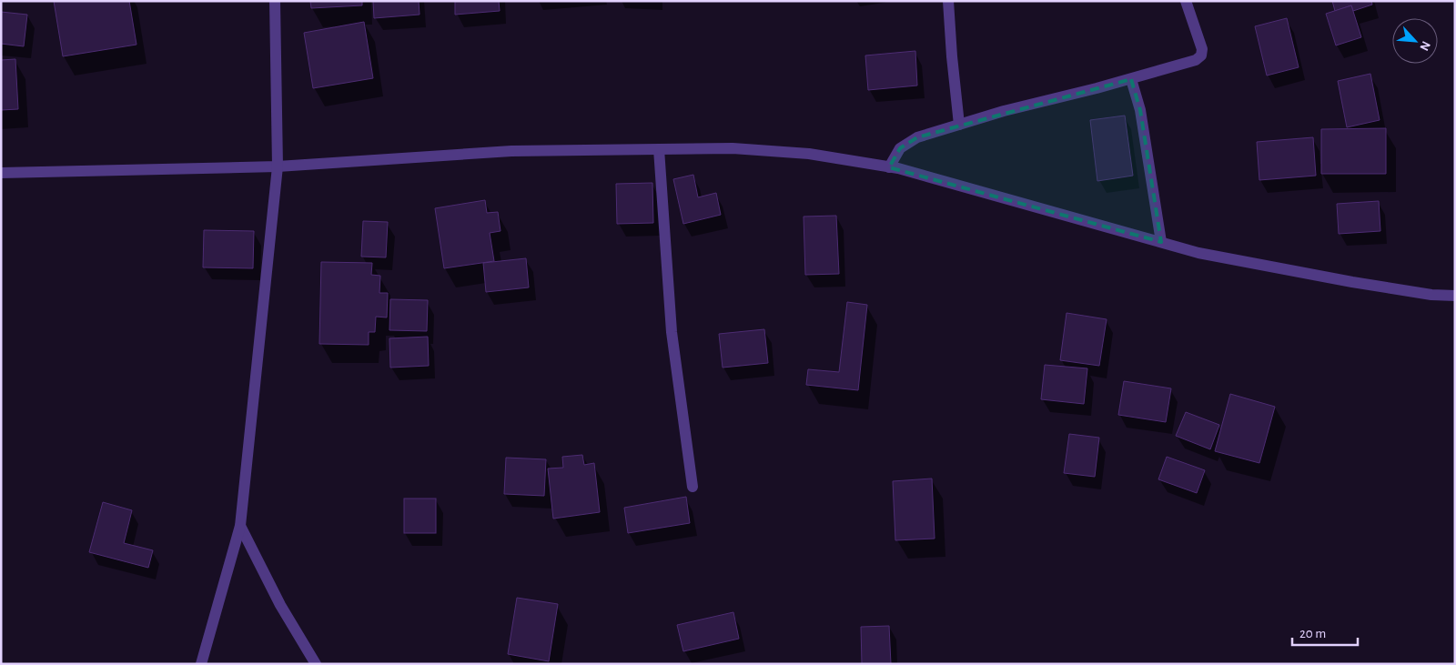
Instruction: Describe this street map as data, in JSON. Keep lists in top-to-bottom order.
{
  "scale_bar": "20 m",
  "north": "bottom right"
}
